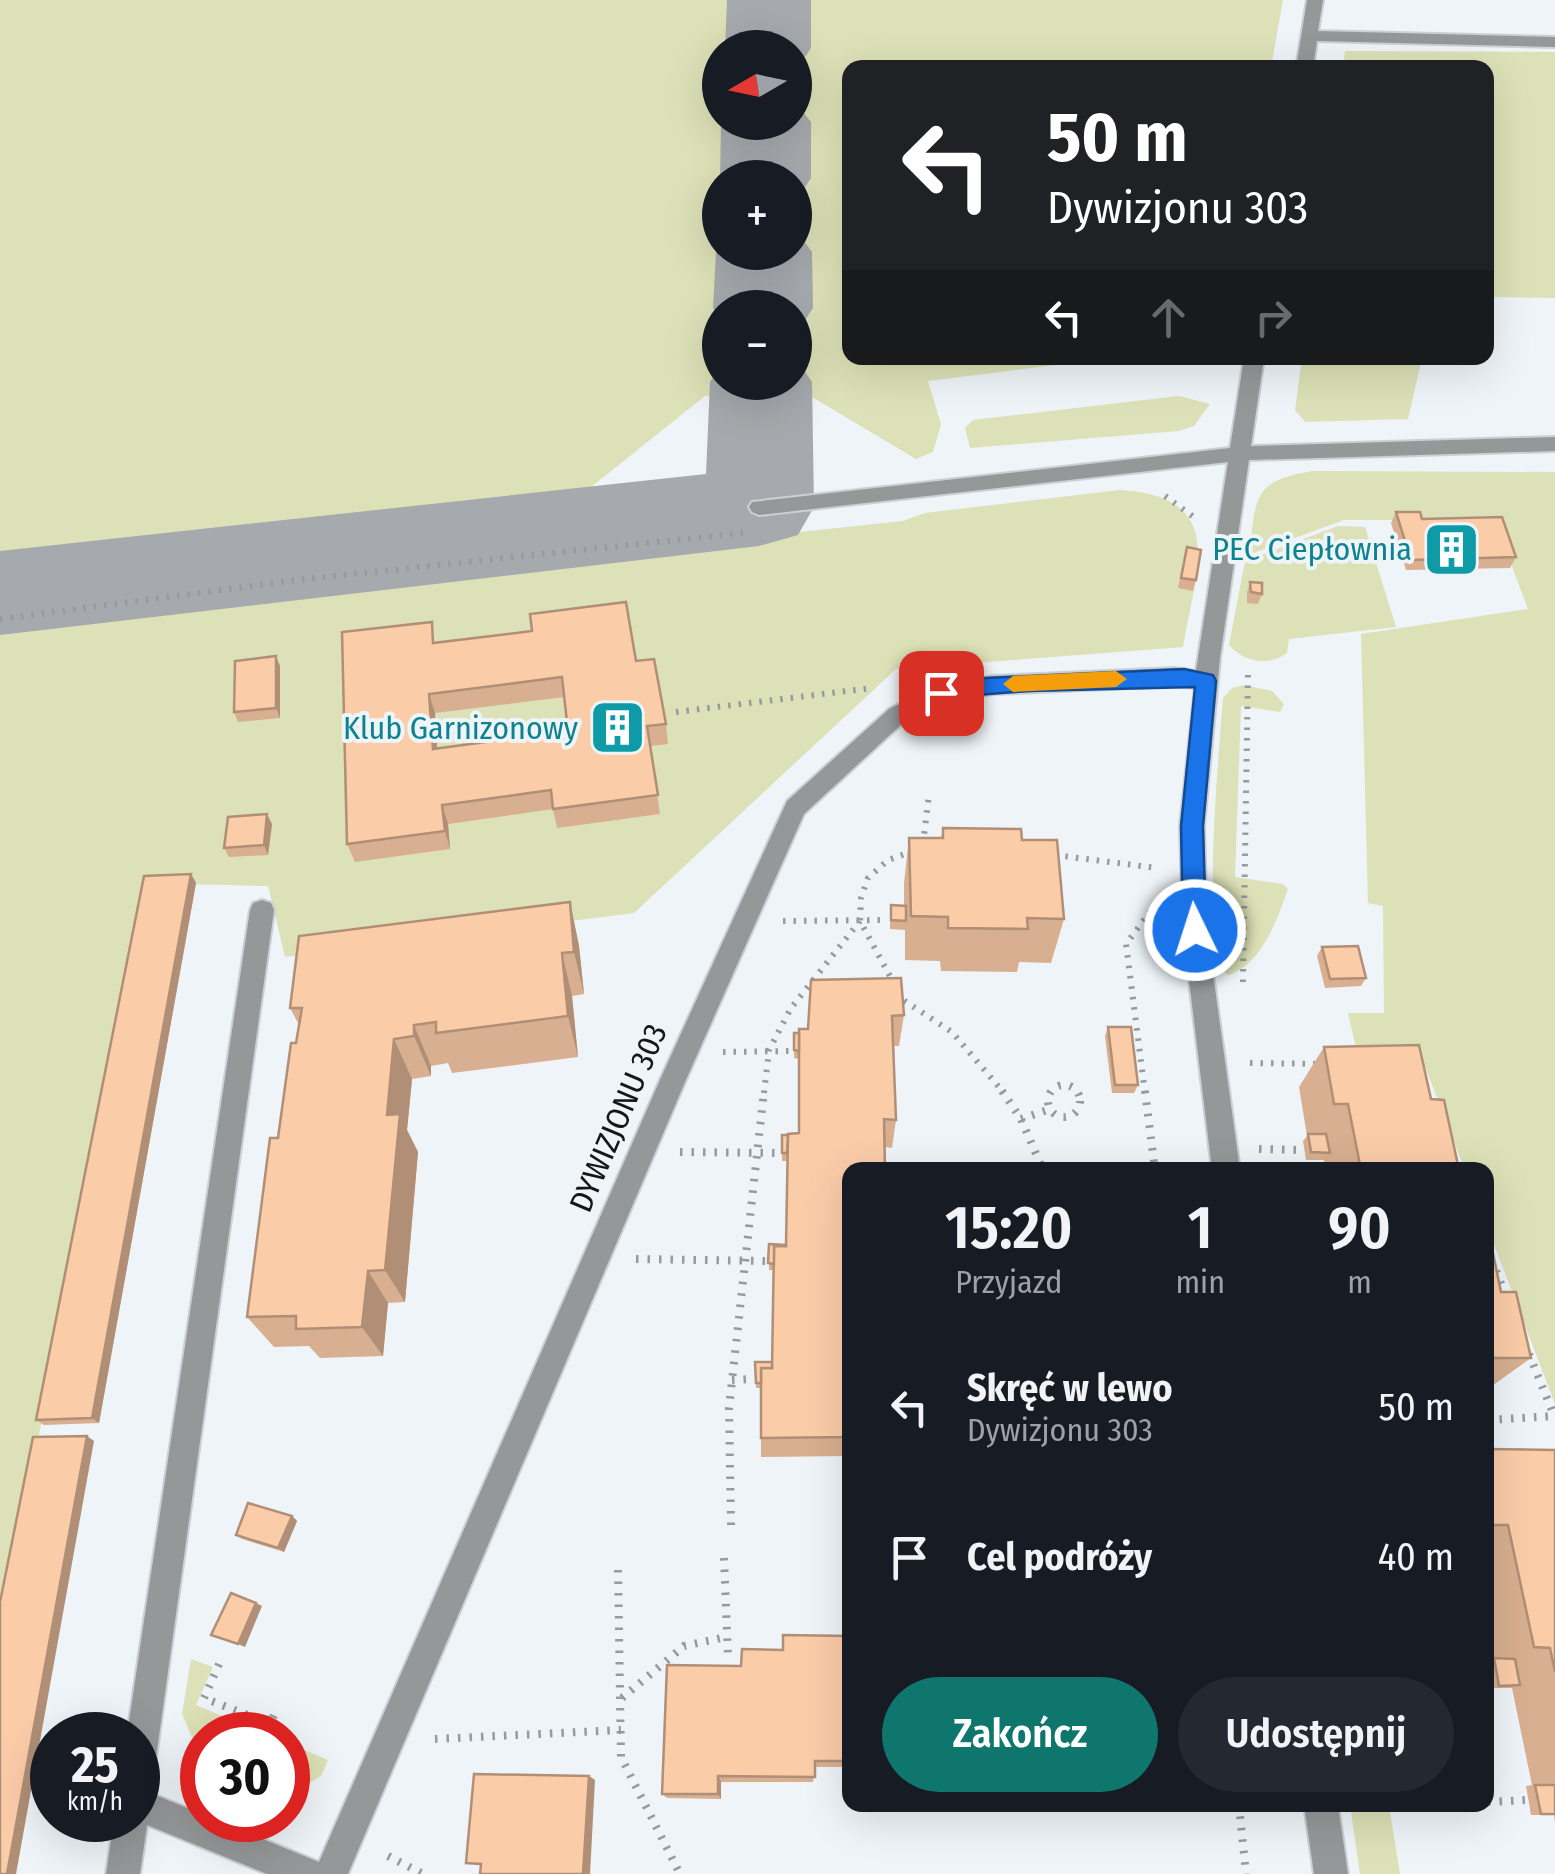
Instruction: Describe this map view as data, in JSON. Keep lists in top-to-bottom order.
{
  "streets": {
    "street": ["DYWIZJONU 303"]
  },
  "places": {
    "building": ["PEC Ciepłownia", "Klub Garnizonowy"]
  },
  "north": "left",
  "page": {
    "map_buttons": ["+", "−"],
    "turn": ["50 m", "Dywizjonu 303"],
    "eta": [
      "15:20",
      "Przyjazd",
      "1",
      "min",
      "90",
      "m"
    ],
    "list": [
      {
        "name": "Skręć w lewo",
        "note": "Dywizjonu 303",
        "value": "50 m"
      },
      {
        "name": "Cel podróży",
        "value": "40 m"
      }
    ],
    "buttons": ["Zakończ", "Udostępnij"],
    "speed": "25 km/h",
    "limit": "30"
  }
}
